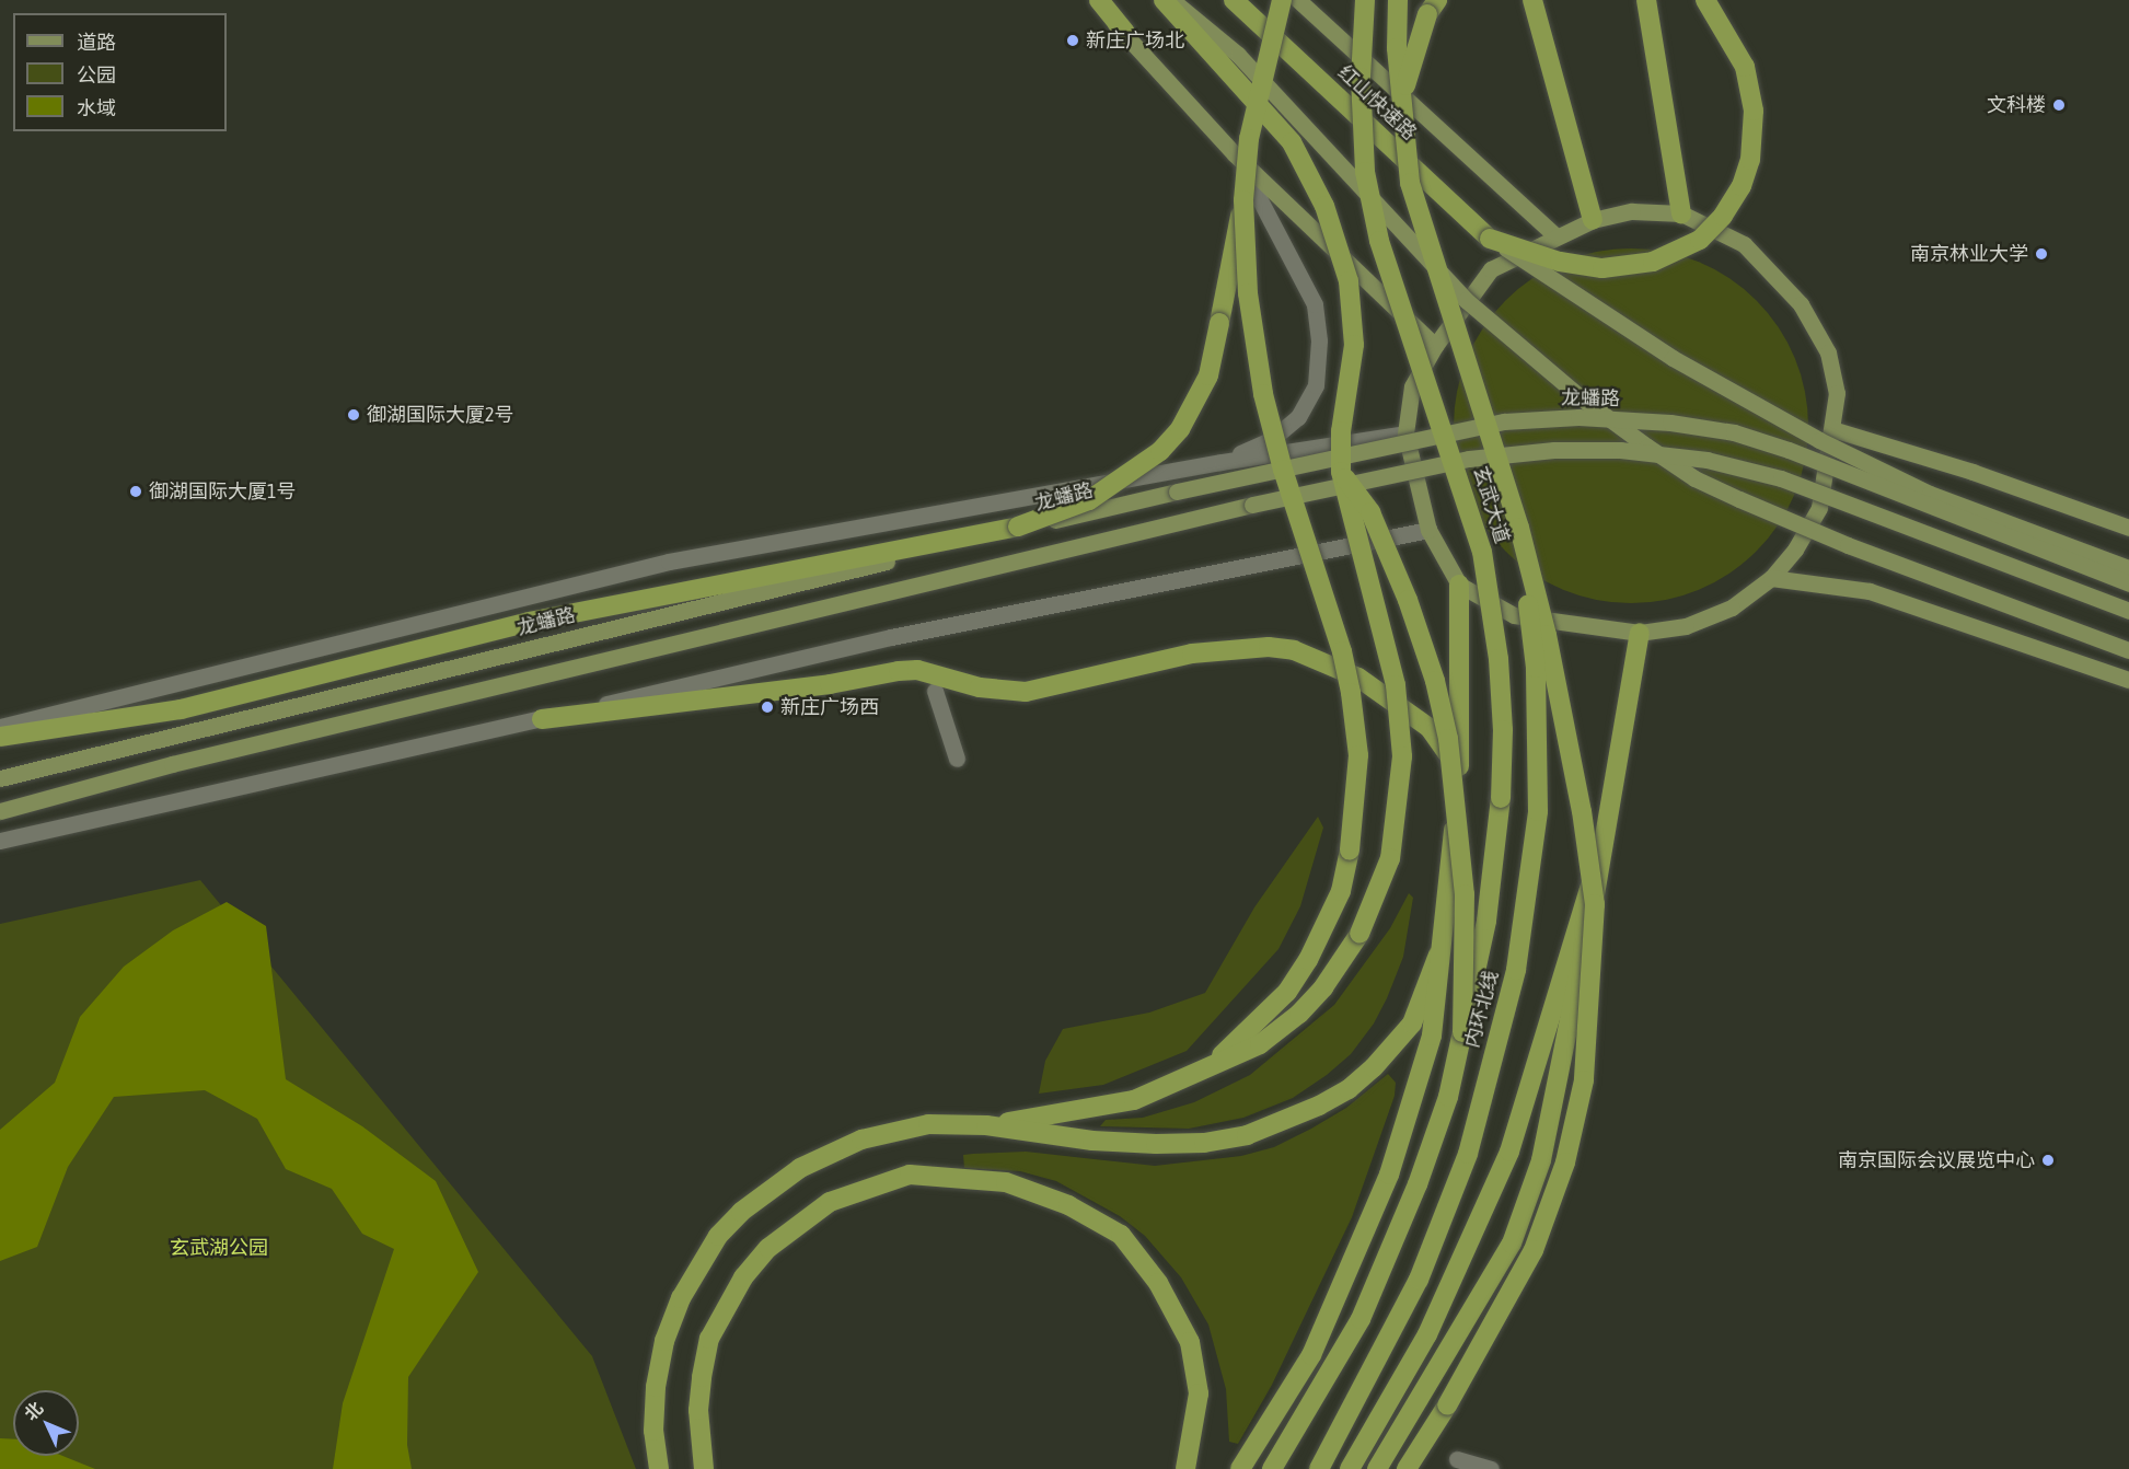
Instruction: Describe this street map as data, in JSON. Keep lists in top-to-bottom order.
{
  "streets": {
    "highway": ["红山快速路", "玄武大道", "内环北线"],
    "main road": ["龙蟠路"]
  },
  "crossings": [
    ["玄武大道", "内环北线"]
  ],
  "parks": ["玄武湖公园"],
  "places": [
    "新庄广场北",
    "文科楼",
    "南京林业大学",
    "御湖国际大厦2号",
    "御湖国际大厦1号",
    "新庄广场西",
    "南京国际会议展览中心"
  ],
  "legend": ["道路", "公园", "水域"],
  "north": "top left"
}
